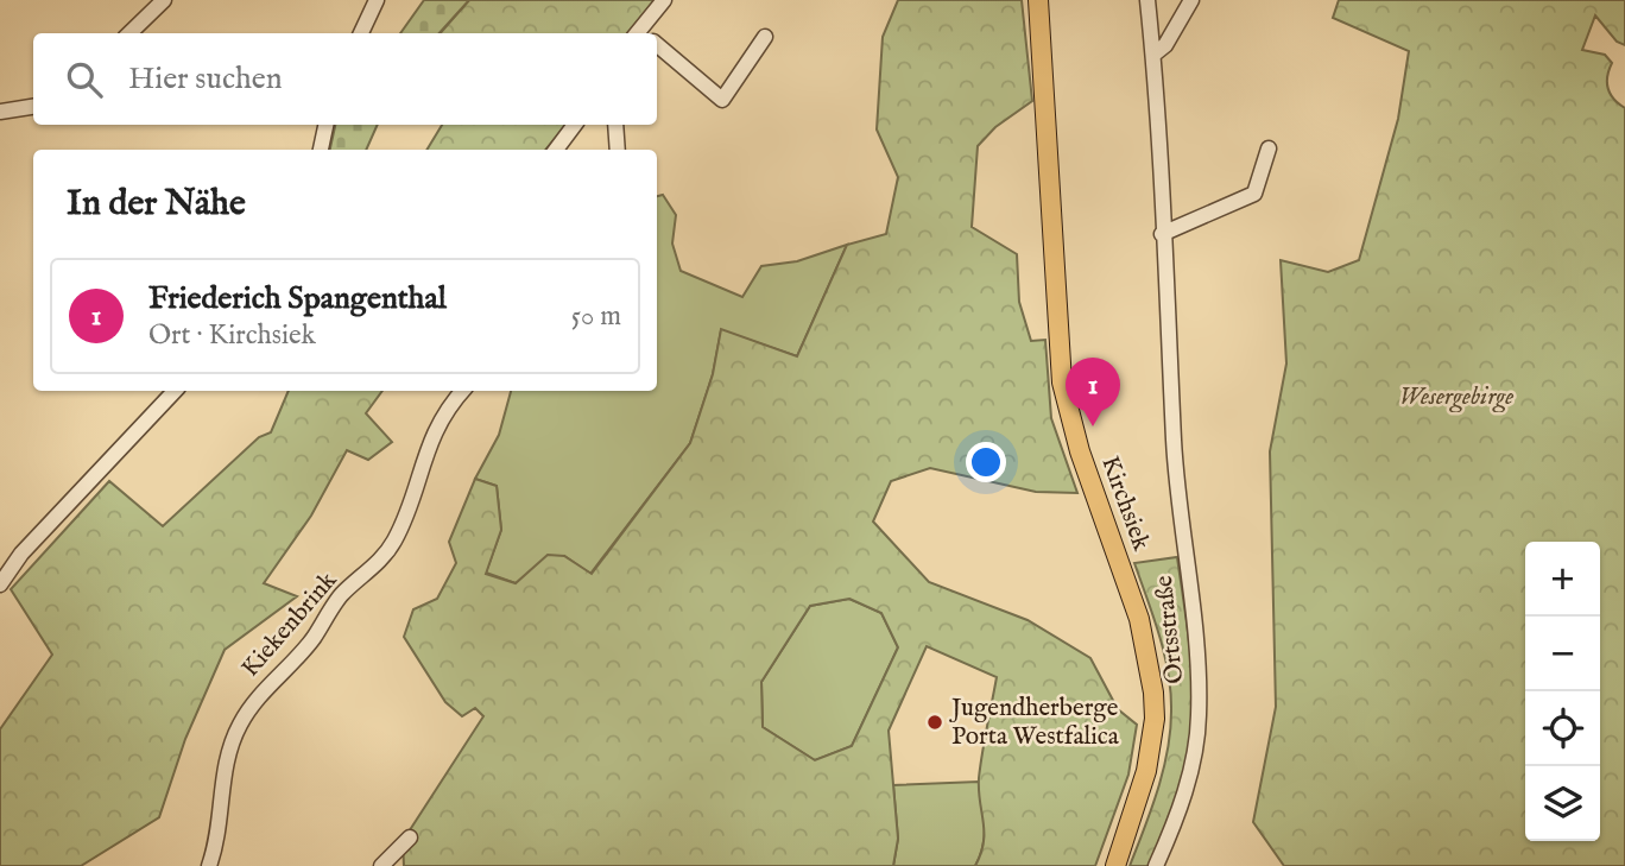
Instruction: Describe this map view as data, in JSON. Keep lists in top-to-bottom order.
{
  "streets": {
    "main road": ["Kirchsiek"],
    "street": ["Kiekenbrink", "Ortsstraße"]
  },
  "parks": ["Wesergebirge"],
  "places": ["Jugendherberge Porta Westfalica"],
  "page": {
    "search": "Hier suchen",
    "heading": "In der Nähe",
    "list": [
      {
        "mark": "1",
        "name": "Friederich Spangenthal",
        "note": "Ort · Kirchsiek",
        "value": "50 m"
      }
    ],
    "pins": "1",
    "map_buttons": ["+", "−"]
  }
}
